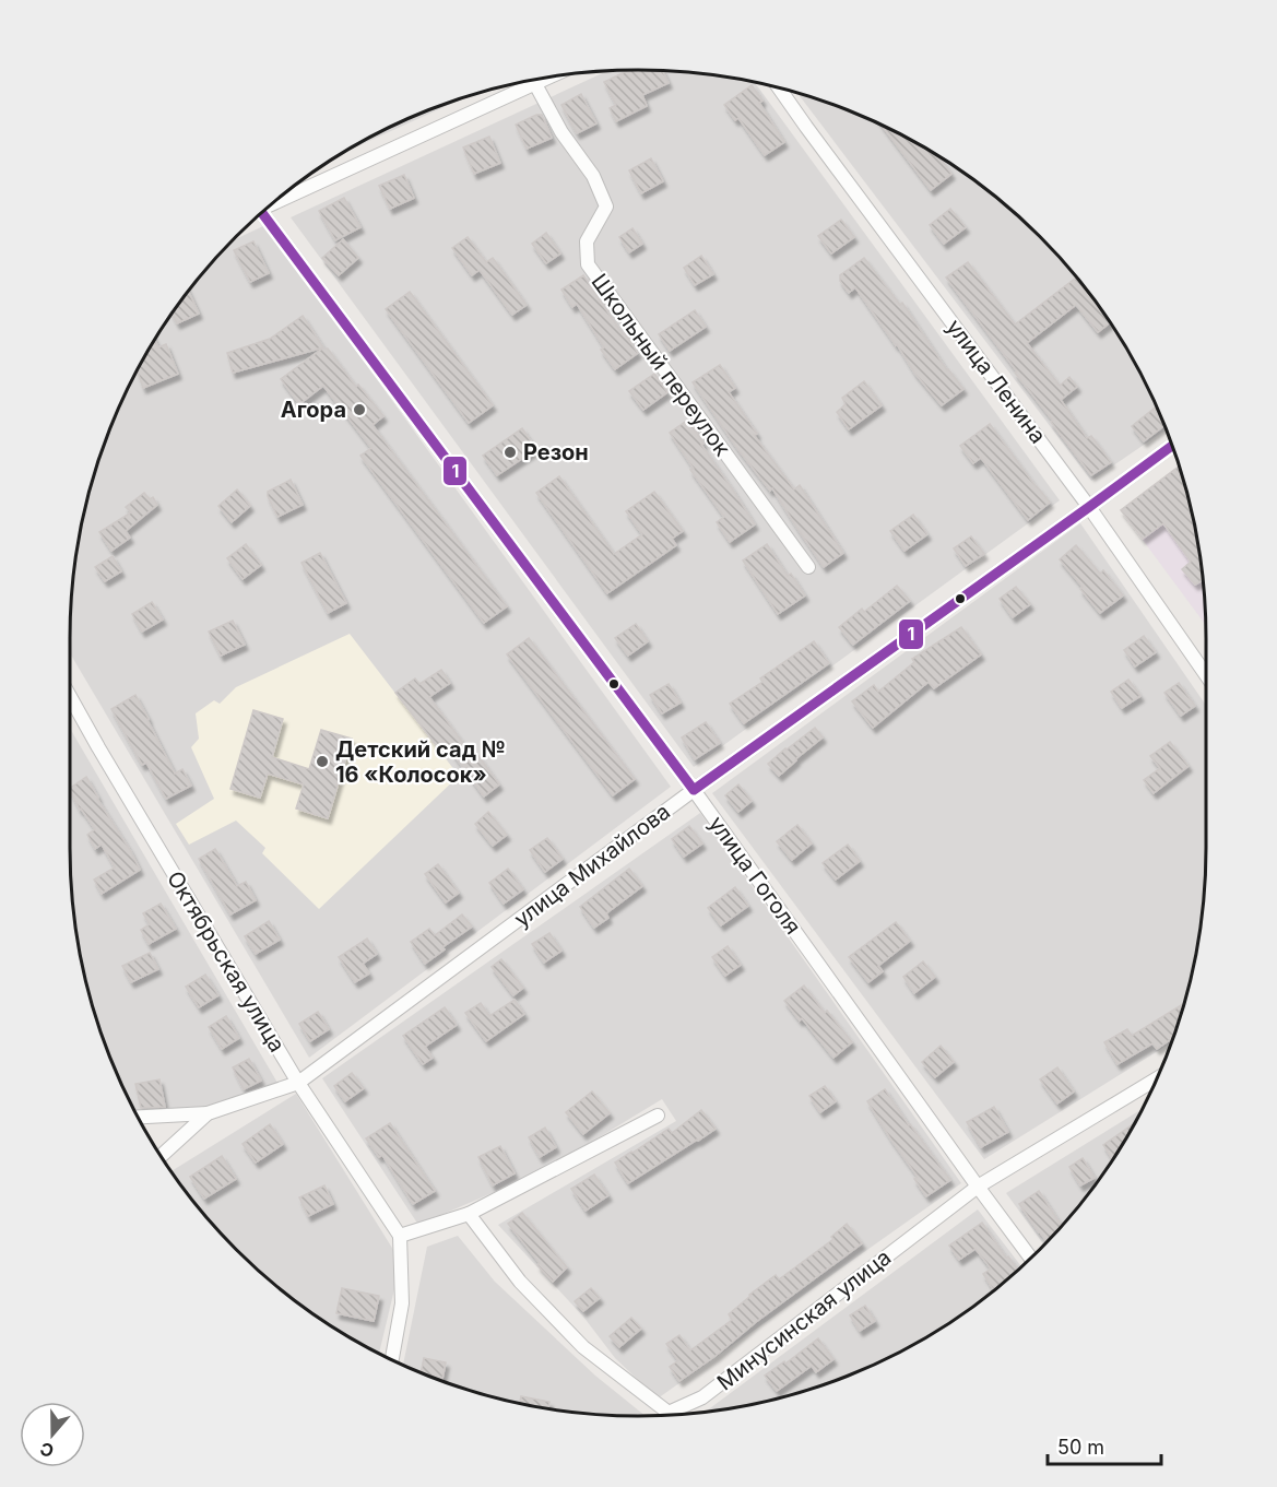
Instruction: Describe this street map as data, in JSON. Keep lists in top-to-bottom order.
{
  "streets": {
    "street": [
      "Школьный переулок",
      "улица Ленина",
      "улица Михайлова",
      "улица Гоголя",
      "Октябрьская улица",
      "Минусинская улица"
    ]
  },
  "crossings": [
    ["улица Ленина", "улица Михайлова"],
    ["улица Михайлова", "улица Гоголя"],
    ["улица Михайлова", "Октябрьская улица"],
    ["улица Гоголя", "Минусинская улица"]
  ],
  "places": ["Агора", "Резон", "Детский сад № 16 «Колосок»"],
  "lines": ["transit line 1"],
  "scale_bar": "50 m",
  "north": "bottom"
}
